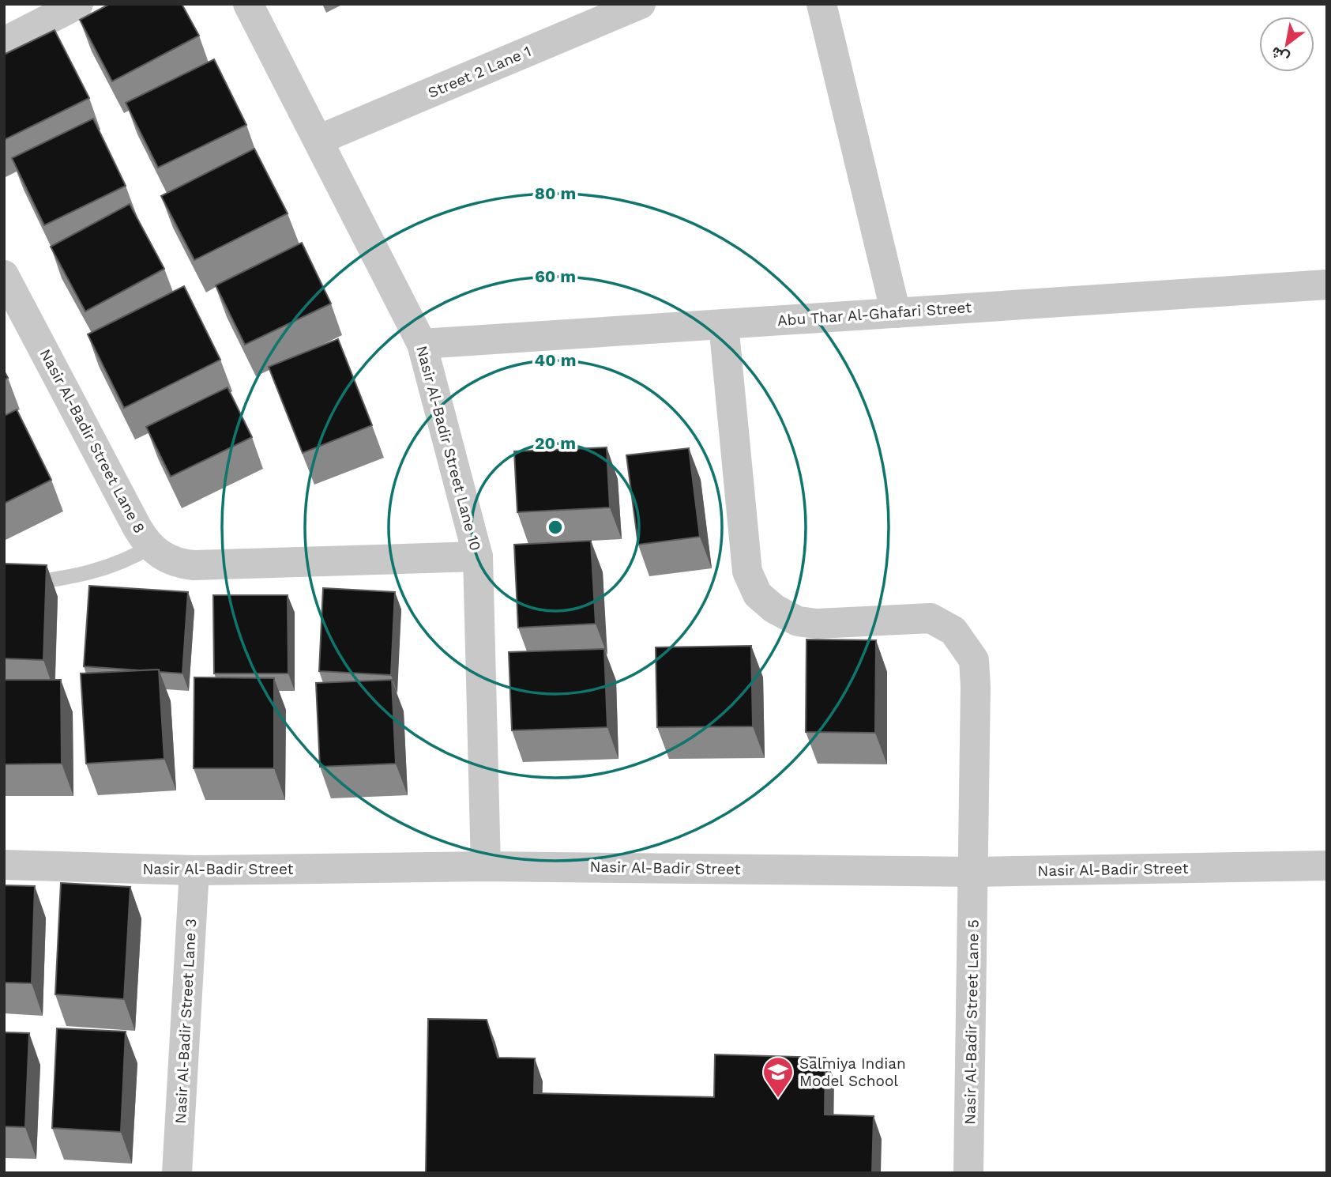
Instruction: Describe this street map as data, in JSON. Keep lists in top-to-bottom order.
{
  "streets": {
    "street": [
      "Street 2 Lane 1",
      "Abu Thar Al-Ghafari Street",
      "Nasir Al-Badir Street Lane 8",
      "Nasir Al-Badir Street Lane 10",
      "Nasir Al-Badir Street",
      "Nasir Al-Badir Street Lane 3",
      "Nasir Al-Badir Street Lane 5"
    ]
  },
  "crossings": [
    ["Street 2 Lane 1", "Nasir Al-Badir Street Lane 10"],
    ["Abu Thar Al-Ghafari Street", "Nasir Al-Badir Street Lane 10"],
    ["Abu Thar Al-Ghafari Street", "Nasir Al-Badir Street Lane 5"],
    ["Nasir Al-Badir Street Lane 8", "Nasir Al-Badir Street Lane 10"],
    ["Nasir Al-Badir Street Lane 10", "Nasir Al-Badir Street"],
    ["Nasir Al-Badir Street", "Nasir Al-Badir Street Lane 3"],
    ["Nasir Al-Badir Street", "Nasir Al-Badir Street Lane 5"]
  ],
  "places": {
    "school or university": ["Salmiya Indian Model School"]
  },
  "north": "bottom left",
  "rings": [
    "80 m",
    "60 m",
    "40 m",
    "20 m"
  ]
}
